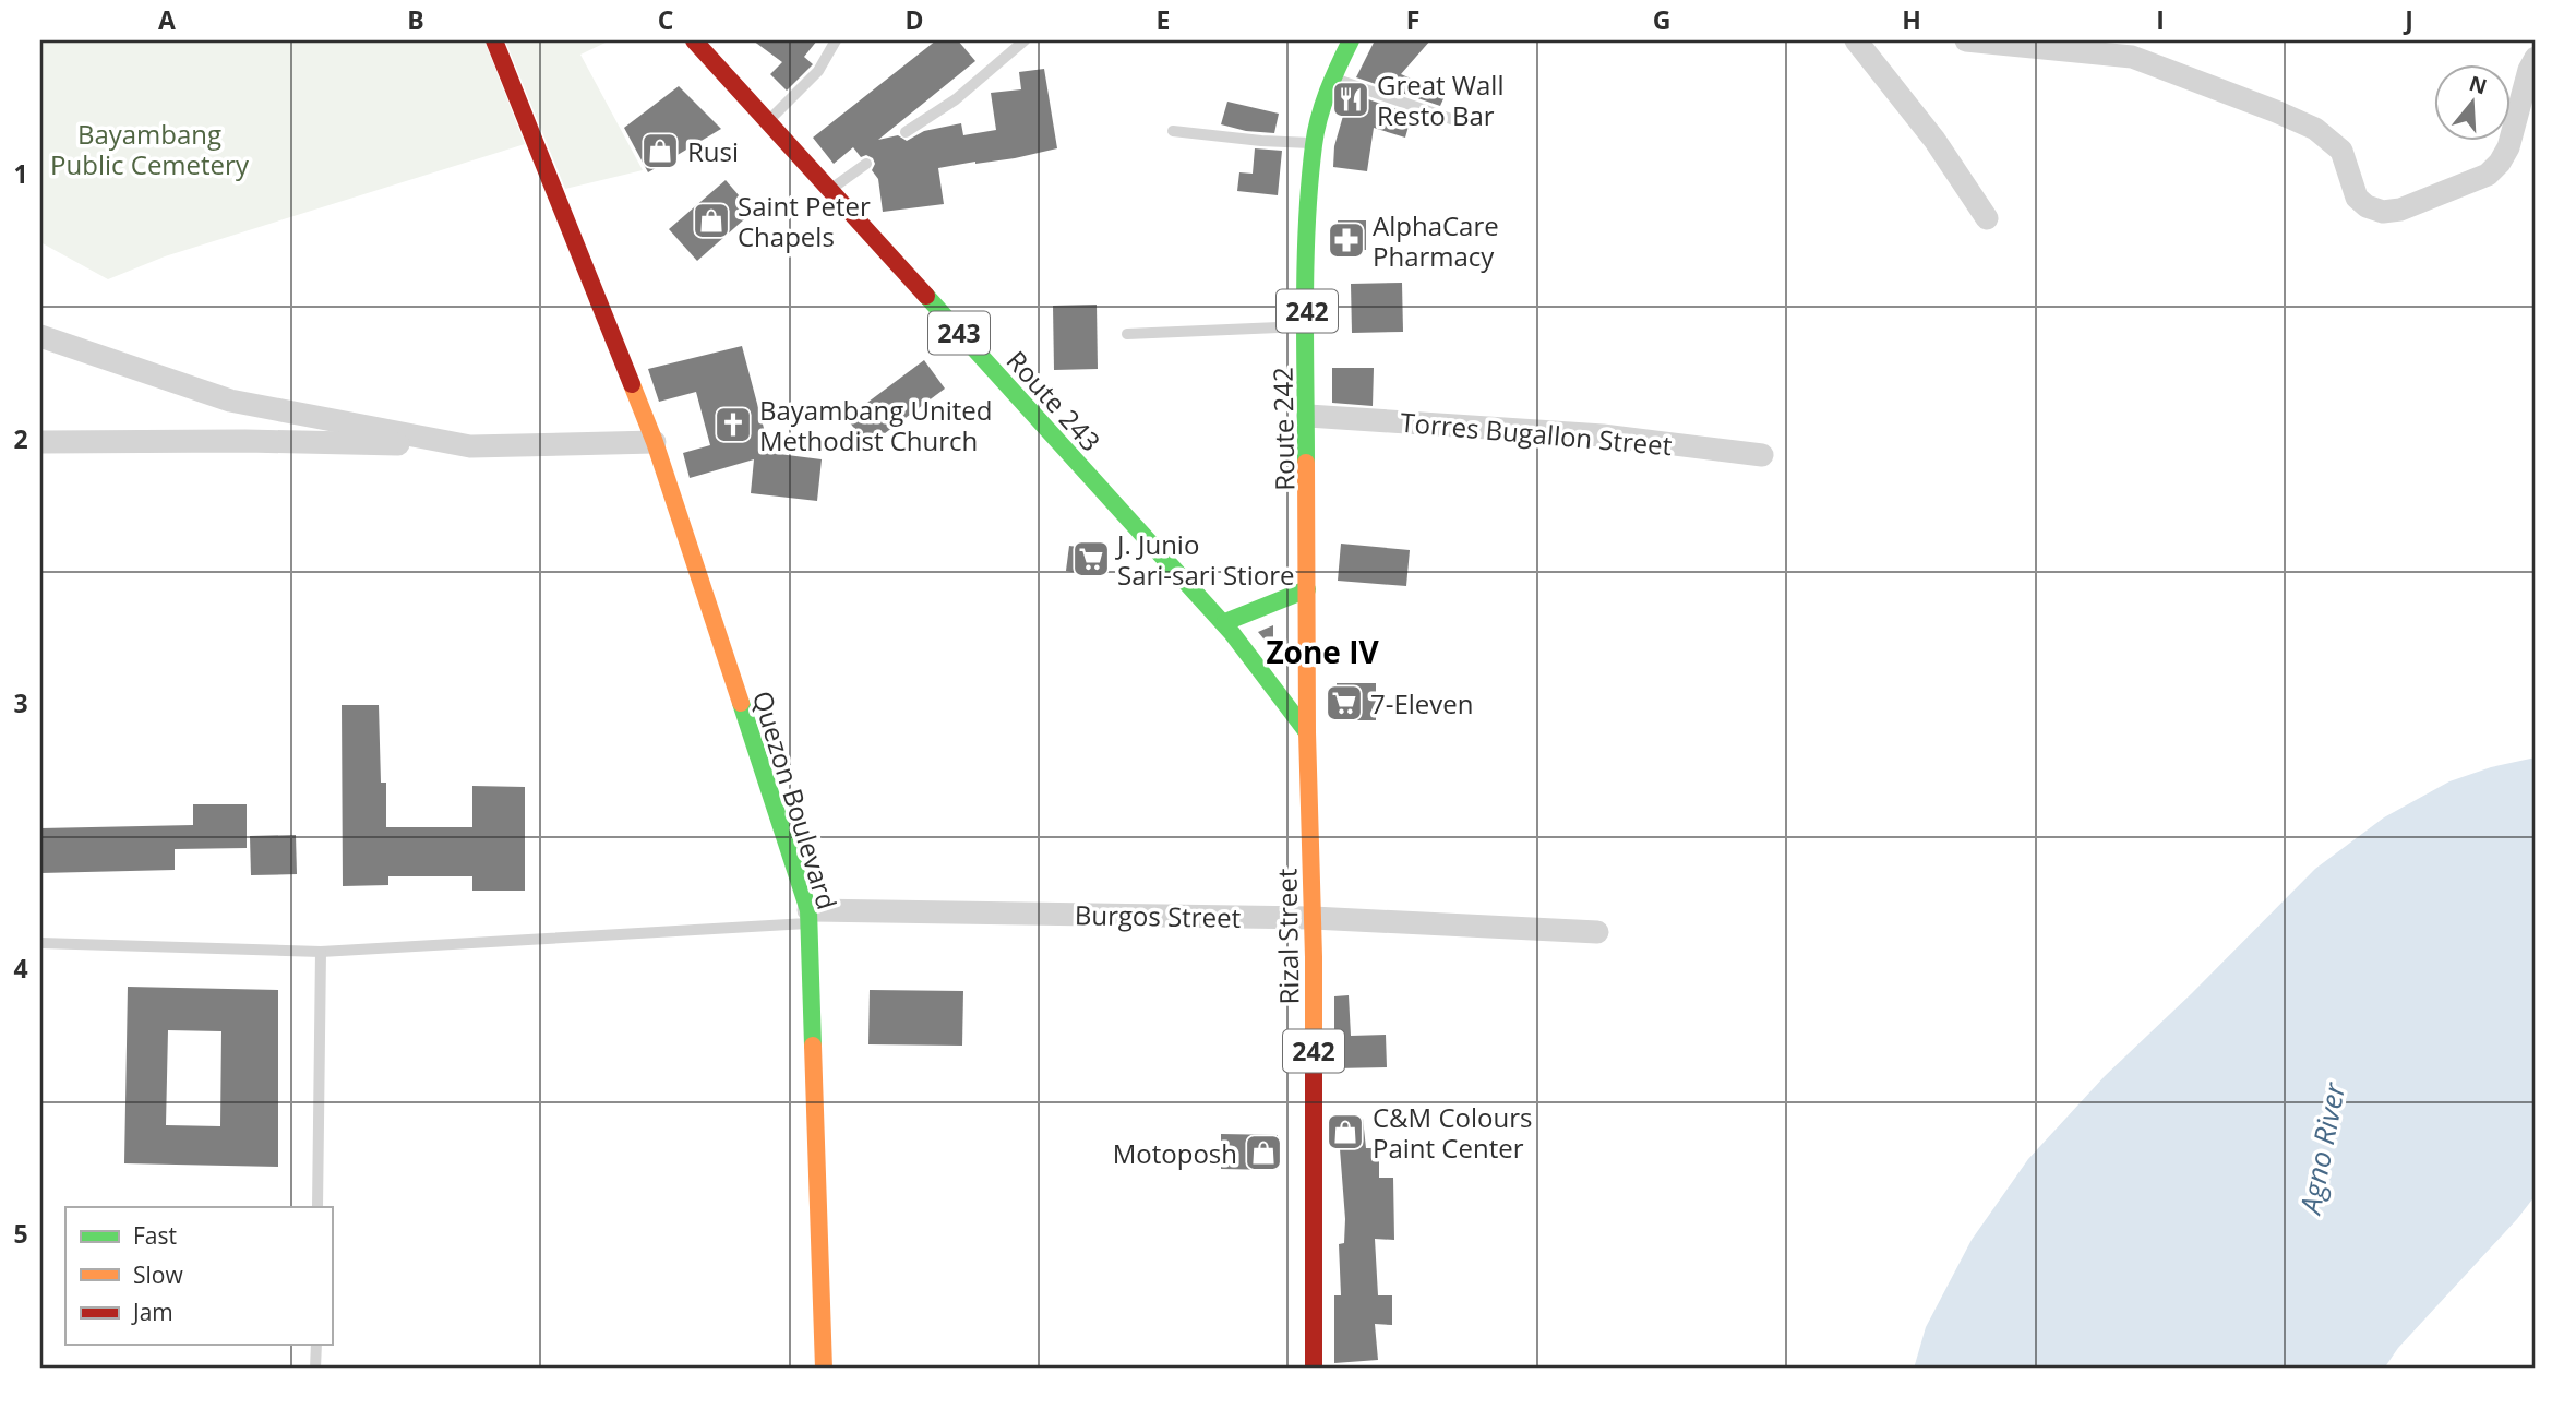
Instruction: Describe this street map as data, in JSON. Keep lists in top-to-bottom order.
{
  "streets": {
    "main road": [
      "242",
      "243",
      "Route 243",
      "Route 242",
      "Quezon Boulevard",
      "Rizal Street"
    ],
    "street": ["Torres Bugallon Street", "Burgos Street"]
  },
  "crossings": [
    ["Route 243", "Route 242"],
    ["Route 243", "Rizal Street"],
    ["Route 242", "Torres Bugallon Street"],
    ["Route 242", "Rizal Street"],
    ["Quezon Boulevard", "Burgos Street"],
    ["Burgos Street", "Rizal Street"]
  ],
  "districts": ["Zone IV"],
  "water": ["Agno River"],
  "parks": ["Bayambang Public Cemetery"],
  "places": {
    "restaurant": ["Great Wall Resto Bar"],
    "shop": [
      "Rusi",
      "Saint Peter Chapels",
      "C&M Colours Paint Center",
      "Motoposh"
    ],
    "pharmacy": ["AlphaCare Pharmacy"],
    "church": ["Bayambang United Methodist Church"],
    "supermarket": ["J. Junio Sari-sari Stiore", "7-Eleven"]
  },
  "legend": ["Fast", "Slow", "Jam"],
  "north": "top",
  "grid": {
    "columns": [
      "A",
      "B",
      "C",
      "D",
      "E",
      "F",
      "G",
      "H",
      "I",
      "J"
    ],
    "rows": [
      "1",
      "2",
      "3",
      "4",
      "5"
    ]
  }
}
